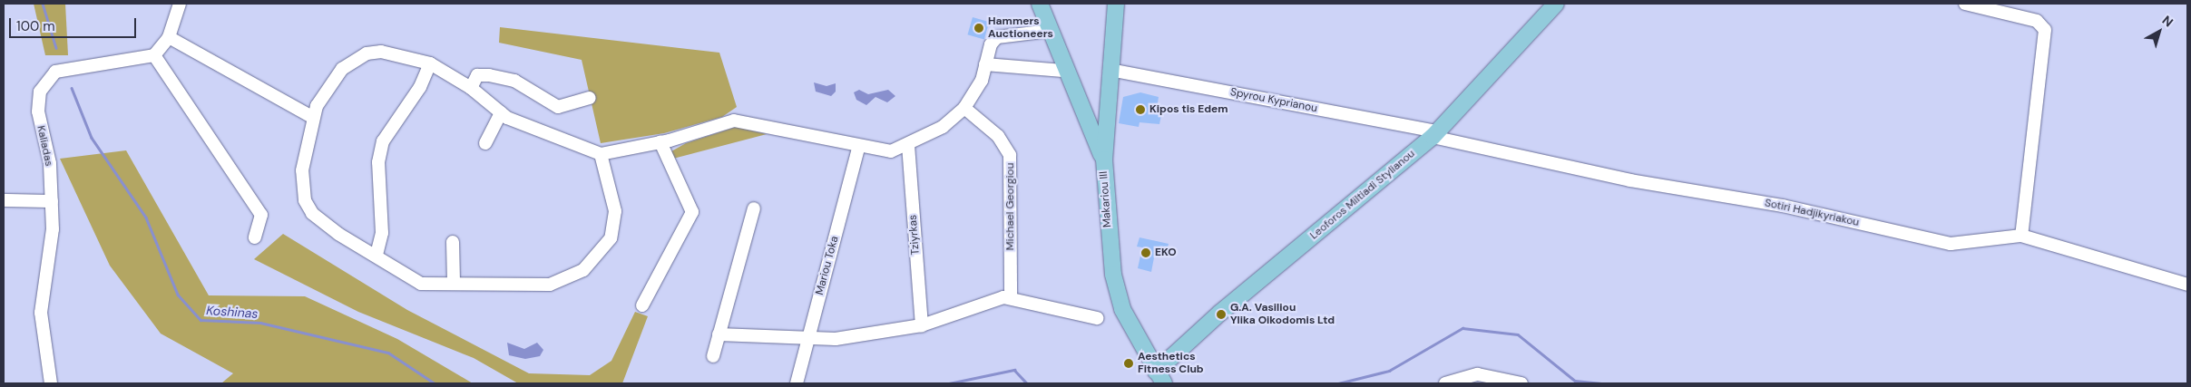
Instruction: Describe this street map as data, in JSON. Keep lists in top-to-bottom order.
{
  "streets": {
    "main road": ["Leoforos Miltiadi Stylianou", "Makariou III"],
    "street": [
      "Spyrou Kyprianou",
      "Kaliadas",
      "Michael Georgiou",
      "Sotiri Hadjikyriakou",
      "Tziyrkas",
      "Mariou Toka"
    ]
  },
  "crossings": [
    ["Spyrou Kyprianou", "Leoforos Miltiadi Stylianou"],
    ["Spyrou Kyprianou", "Makariou III"],
    ["Spyrou Kyprianou", "Sotiri Hadjikyriakou"],
    ["Leoforos Miltiadi Stylianou", "Makariou III"],
    ["Leoforos Miltiadi Stylianou", "Sotiri Hadjikyriakou"]
  ],
  "water": ["Koshinas"],
  "places": [
    "Hammers Auctioneers",
    "Kipos tis Edem",
    "EKO",
    "G.A. Vasiliou Ylika Oikodomis Ltd",
    "Aesthetics Fitness Club"
  ],
  "scale_bar": "100 m",
  "north": "top right"
}
